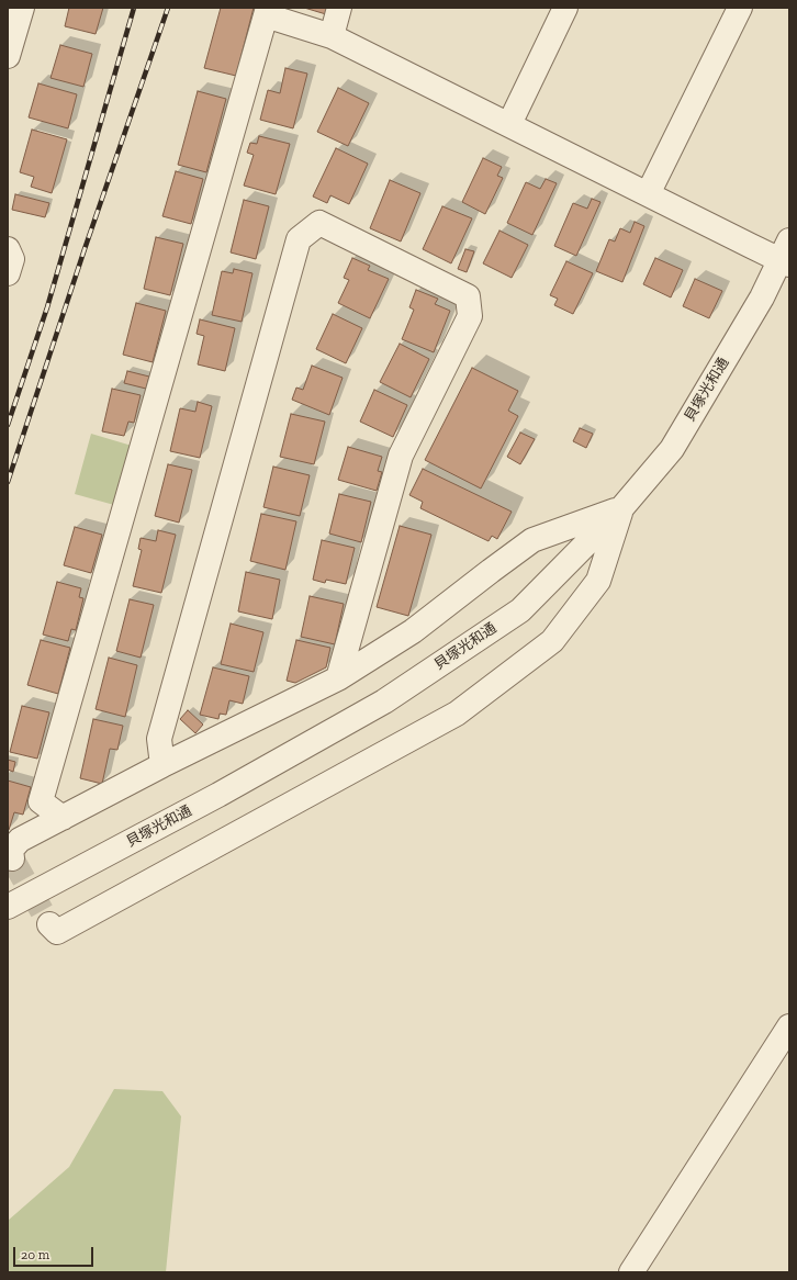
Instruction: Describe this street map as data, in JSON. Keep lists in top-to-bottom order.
{
  "streets": {
    "street": ["貝塚光和通"]
  },
  "scale_bar": "20 m"
}
